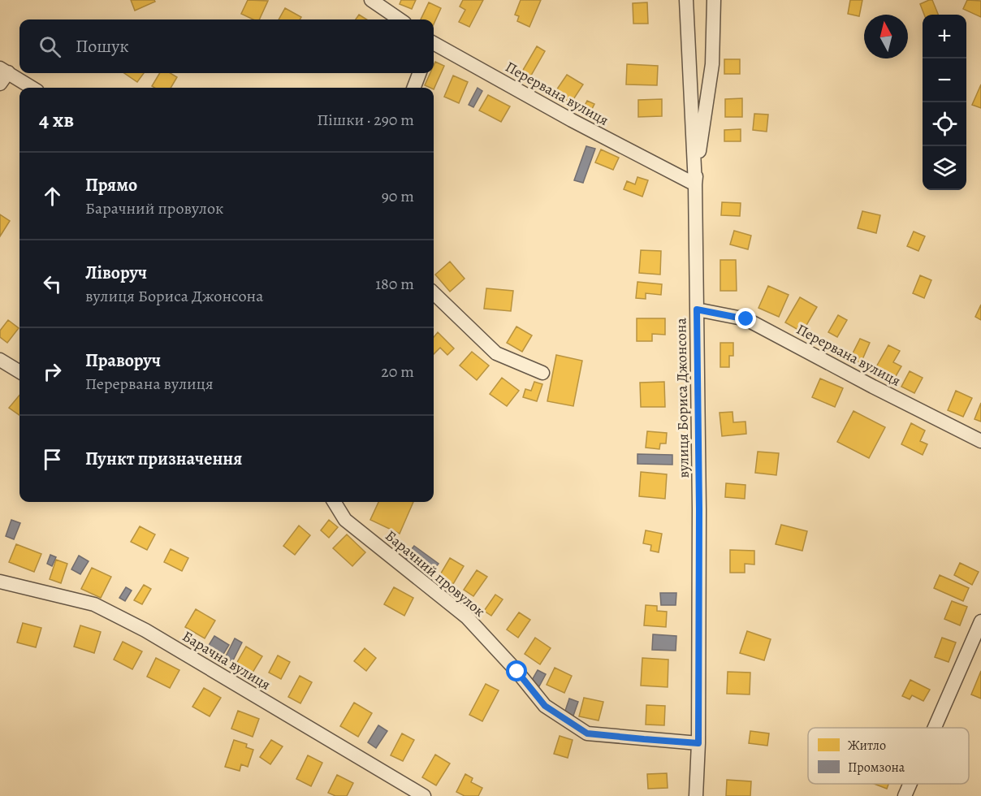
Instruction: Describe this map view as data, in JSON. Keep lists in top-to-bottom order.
{
  "streets": {
    "street": [
      "Перервана вулиця",
      "вулиця Бориса Джонсона",
      "Барачний провулок",
      "Барачна вулиця"
    ]
  },
  "crossings": [
    ["Перервана вулиця", "вулиця Бориса Джонсона"],
    ["вулиця Бориса Джонсона", "Барачний провулок"]
  ],
  "legend": ["Житло", "Промзона"],
  "north": "top",
  "page": {
    "map_buttons": ["+", "−"],
    "search": "Пошук",
    "heading": ["4 хв", "Пішки · 290 m"],
    "list": [
      ["Прямо", "Барачний провулок", "90 m"],
      ["Ліворуч", "вулиця Бориса Джонсона", "180 m"],
      ["Праворуч", "Перервана вулиця", "20 m"],
      "Пункт призначення"
    ]
  }
}
